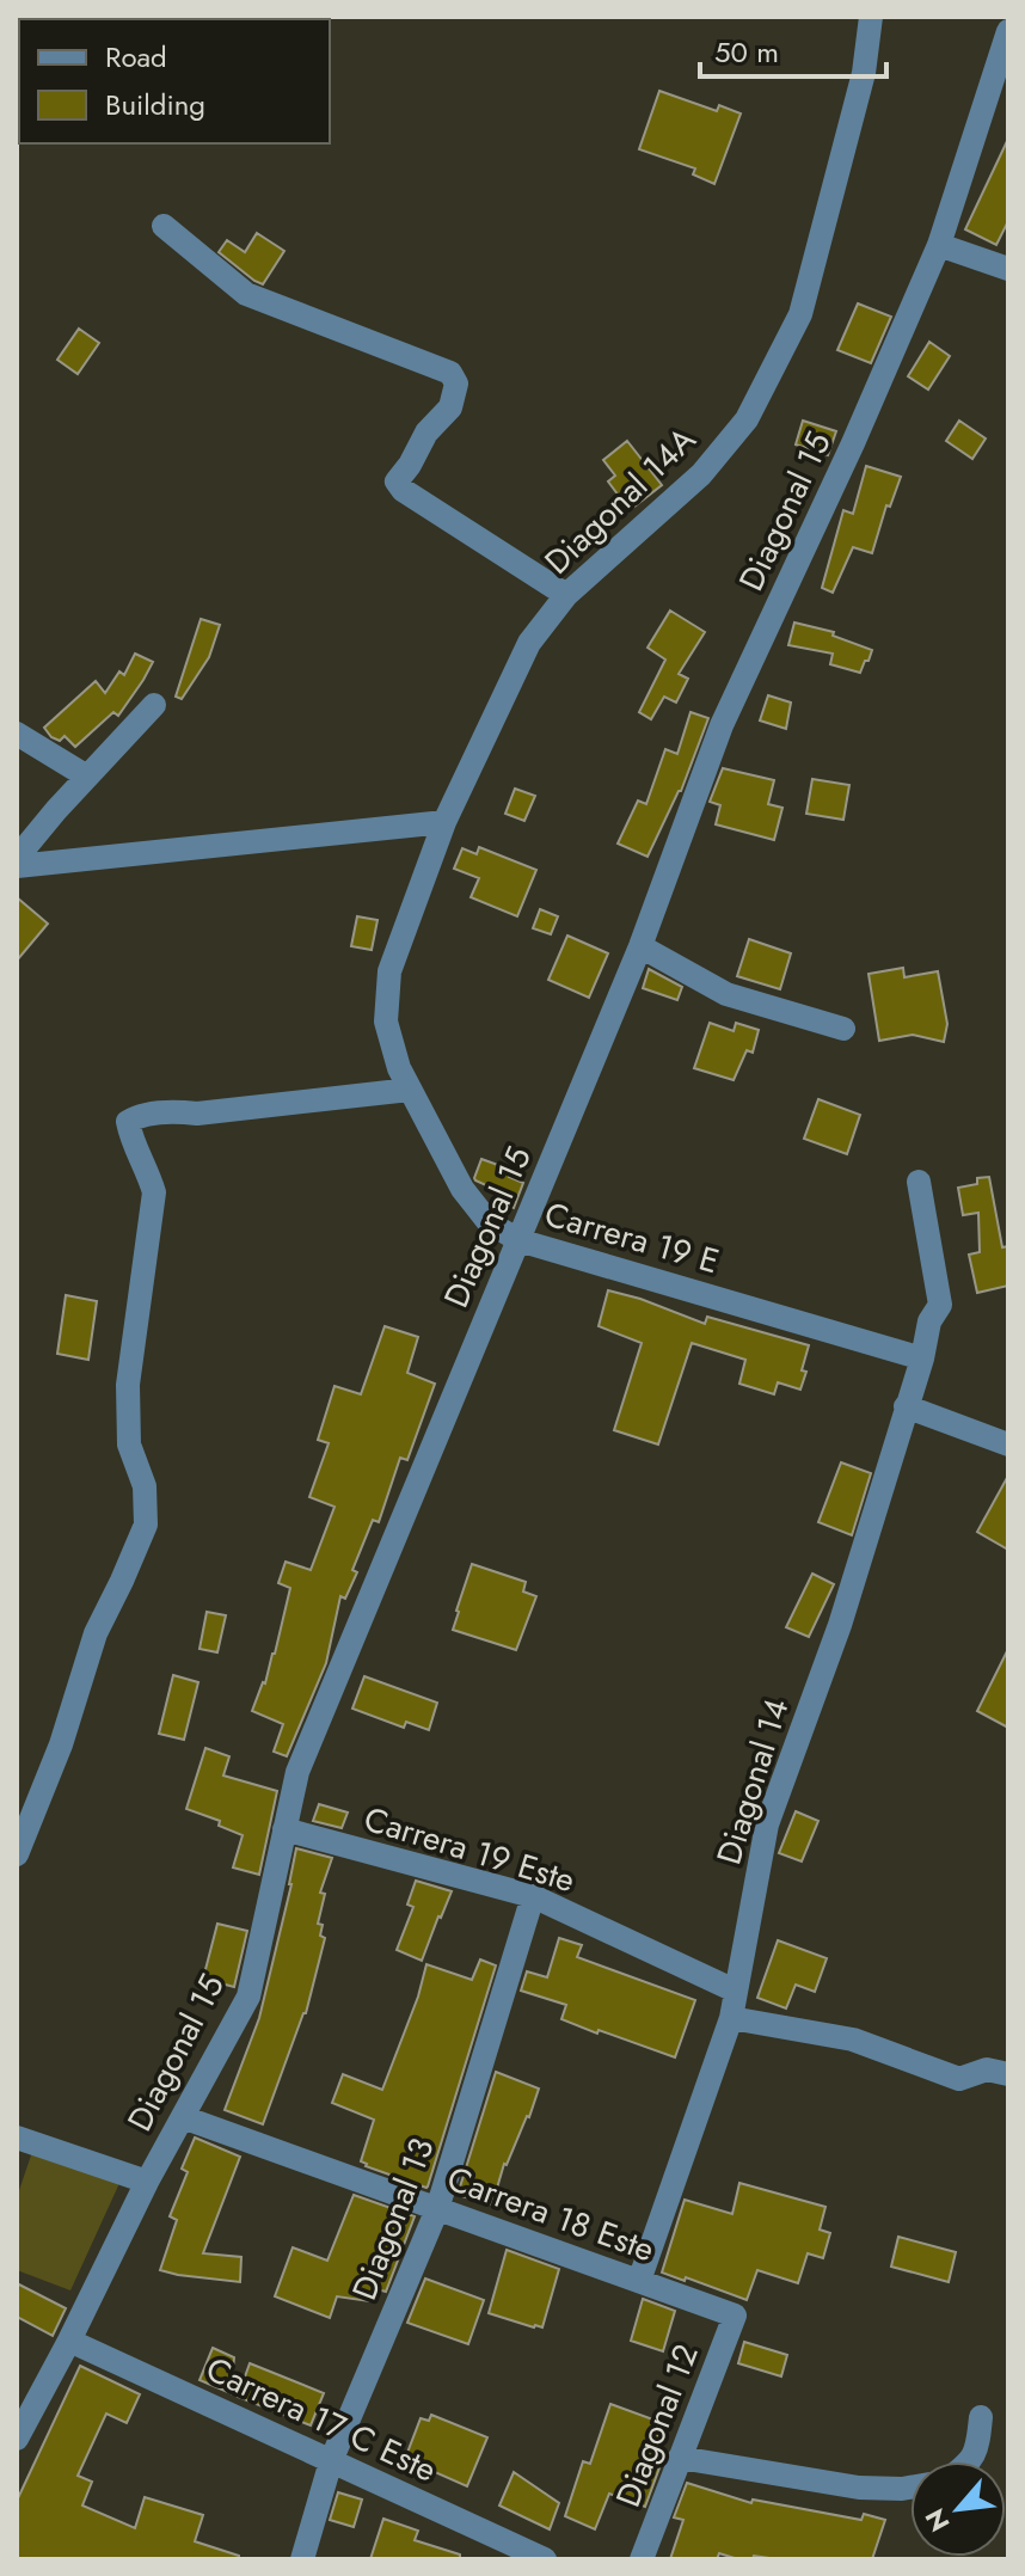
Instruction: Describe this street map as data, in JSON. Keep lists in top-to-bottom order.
{
  "streets": {
    "street": [
      "Diagonal 14A",
      "Diagonal 15",
      "Carrera 19 E",
      "Diagonal 14",
      "Carrera 19 Este",
      "Carrera 18 Este",
      "Diagonal 13",
      "Carrera 17 C Este",
      "Diagonal 12"
    ]
  },
  "crossings": [
    ["Diagonal 14A", "Carrera 19 E"],
    ["Diagonal 15", "Carrera 19 E"],
    ["Diagonal 15", "Carrera 19 Este"],
    ["Diagonal 15", "Carrera 18 Este"],
    ["Diagonal 15", "Carrera 17 C Este"],
    ["Carrera 19 E", "Diagonal 14"],
    ["Diagonal 14", "Carrera 19 Este"],
    ["Diagonal 14", "Carrera 18 Este"],
    ["Carrera 19 Este", "Diagonal 13"],
    ["Carrera 18 Este", "Diagonal 13"],
    ["Carrera 18 Este", "Diagonal 12"],
    ["Diagonal 13", "Carrera 17 C Este"]
  ],
  "legend": ["Road", "Building"],
  "scale_bar": "50 m",
  "north": "bottom left"
}
